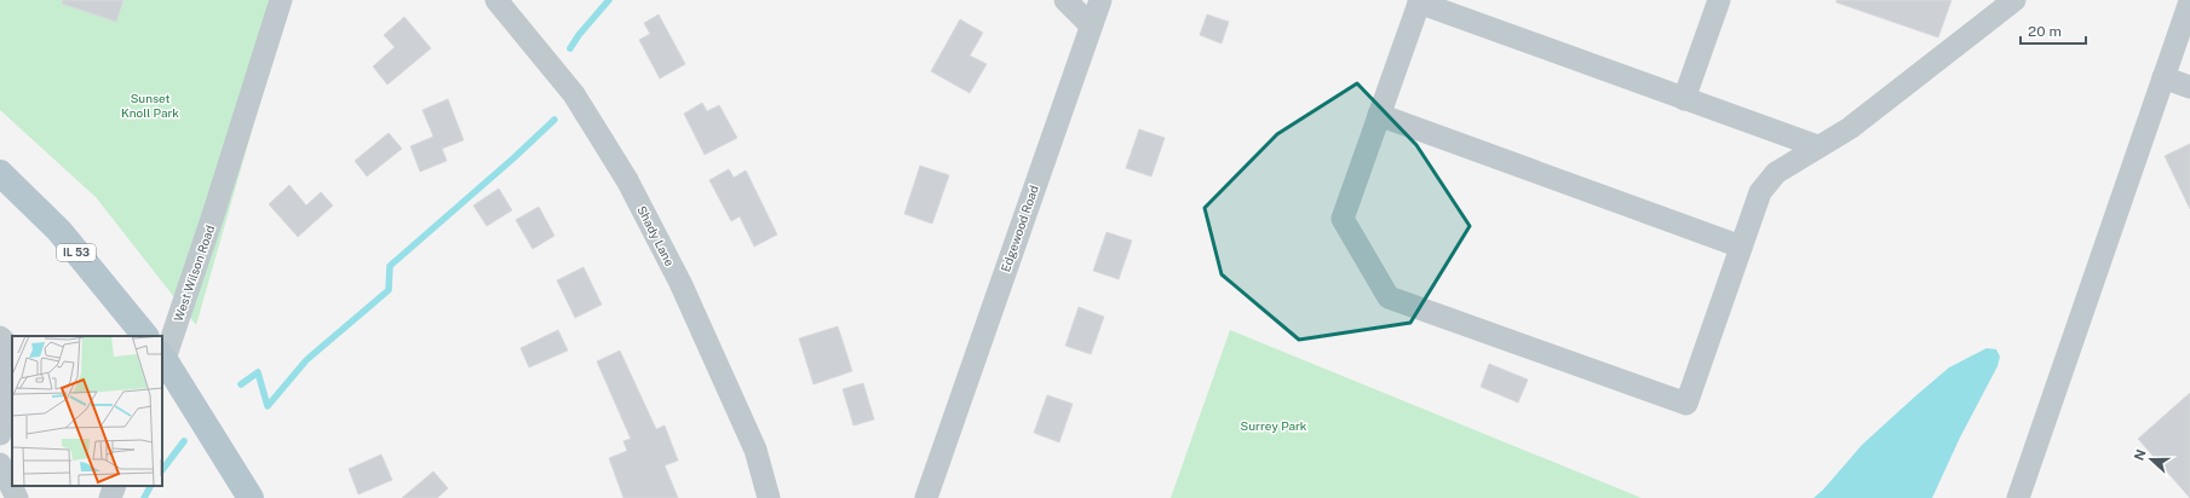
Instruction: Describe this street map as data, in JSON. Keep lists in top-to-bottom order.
{
  "streets": {
    "main road": ["IL 53"],
    "street": ["Edgewood Road", "Shady Lane", "West Wilson Road"]
  },
  "parks": ["Sunset Knoll Park", "Surrey Park"],
  "scale_bar": "20 m",
  "north": "left"
}
